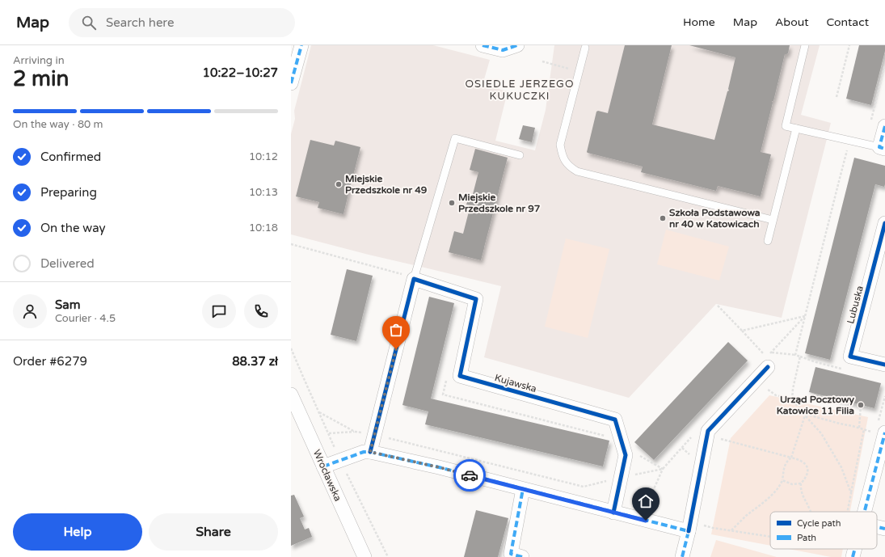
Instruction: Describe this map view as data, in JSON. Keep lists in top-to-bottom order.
{
  "streets": {
    "street": ["Lubuska", "Kujawska", "Wrocławska"]
  },
  "districts": ["OSIEDLE JERZEGO KUKUCZKI"],
  "places": [
    "Miejskie Przedszkole nr 49",
    "Miejskie Przedszkole nr 97",
    "Szkoła Podstawowa nr 40 w Katowicach",
    "Urząd Pocztowy Katowice 11 Filia"
  ],
  "legend": ["Cycle path", "Path"],
  "page": {
    "header": "Map",
    "search": "Search here",
    "nav": [
      "Home",
      "Map",
      "About",
      "Contact"
    ],
    "heading": ["2 min", "Arriving in", "10:22–10:27"],
    "panel": [
      "Sam",
      "Courier · 4.5",
      "Order #6279",
      "88.37 zł"
    ],
    "bar": "On the way · 80 m",
    "list": [
      ["Confirmed", "10:12"],
      ["Preparing", "10:13"],
      ["On the way", "10:18"],
      "Delivered"
    ],
    "buttons": ["Help", "Share"]
  }
}
